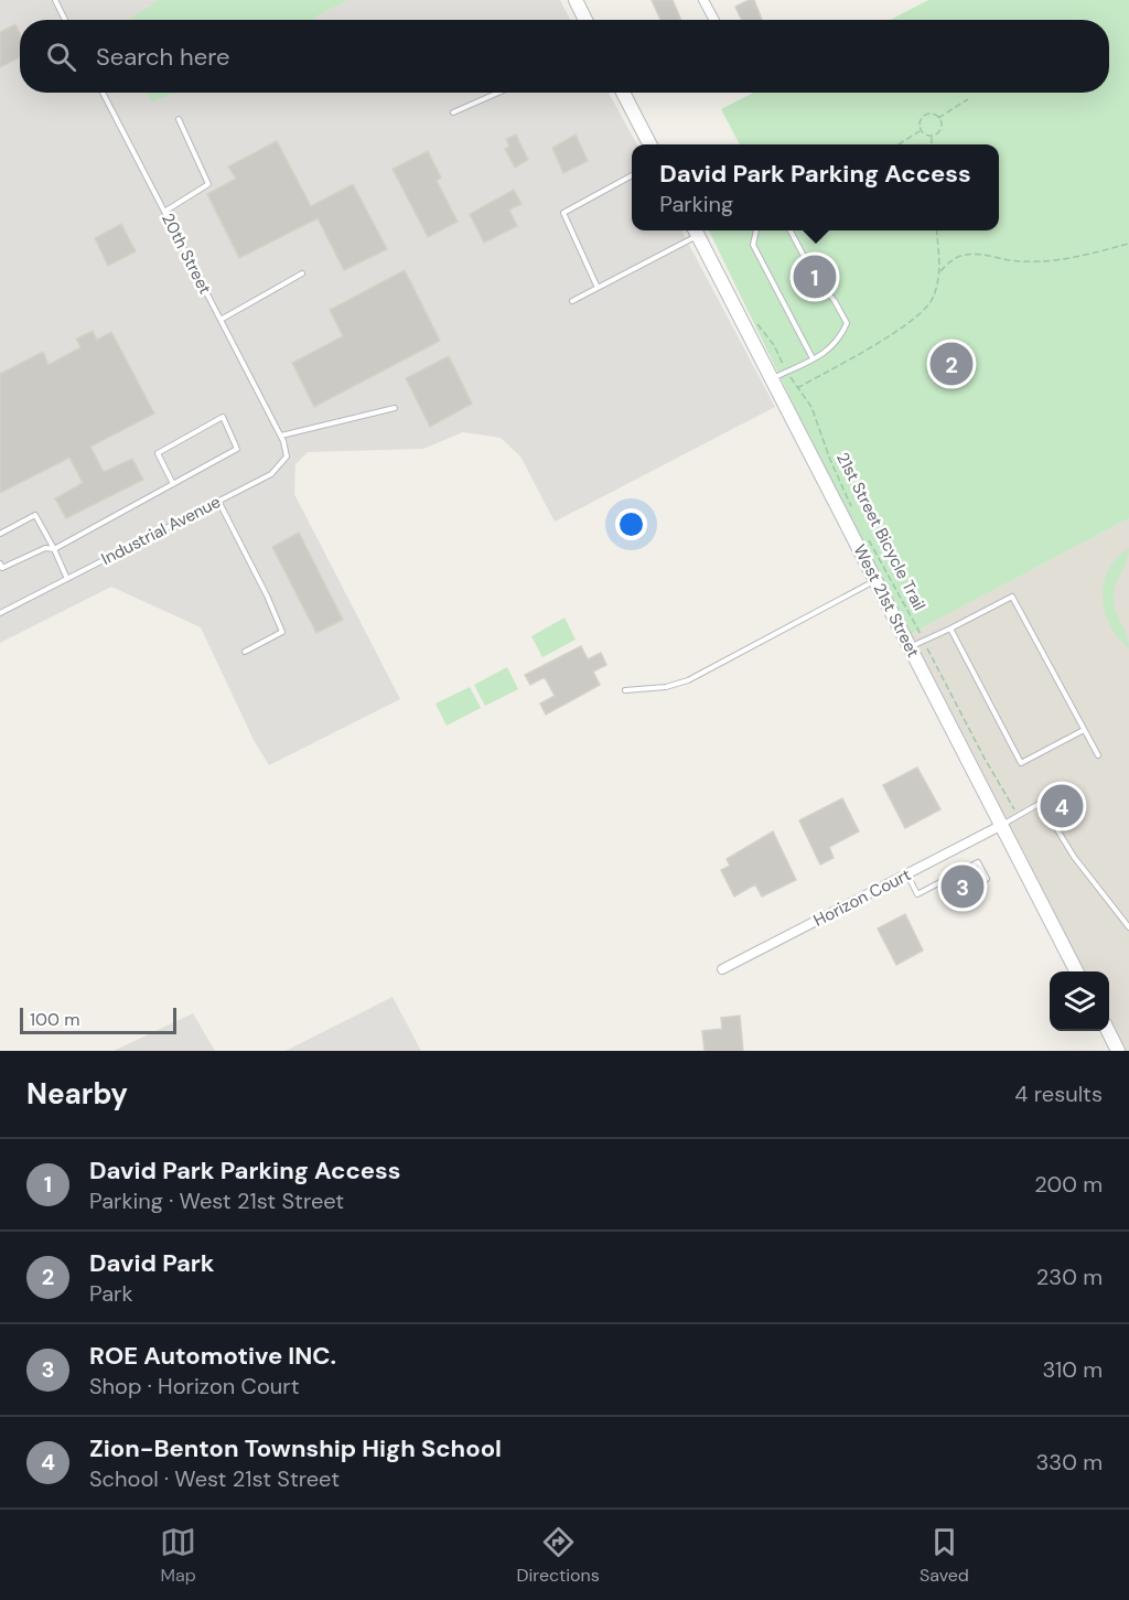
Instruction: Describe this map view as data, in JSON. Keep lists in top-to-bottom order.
{
  "streets": {
    "street": ["West 21st Street", "Horizon Court"],
    "lane": ["20th Street", "Industrial Avenue"],
    "path": ["21st Street Bicycle Trail"]
  },
  "crossings": [
    ["20th Street", "Industrial Avenue"],
    ["West 21st Street", "Horizon Court"]
  ],
  "scale_bar": "100 m",
  "page": {
    "search": "Search here",
    "popup": ["David Park Parking Access", "Parking"],
    "pins": [
      "1",
      "2",
      "4",
      "3"
    ],
    "scale": "100 m",
    "heading": ["Nearby", "4 results"],
    "list": [
      {
        "mark": "1",
        "name": "David Park Parking Access",
        "note": "Parking · West 21st Street",
        "value": "200 m"
      },
      {
        "mark": "2",
        "name": "David Park",
        "note": "Park",
        "value": "230 m"
      },
      {
        "mark": "3",
        "name": "ROE Automotive INC.",
        "note": "Shop · Horizon Court",
        "value": "310 m"
      },
      {
        "mark": "4",
        "name": "Zion-Benton Township High School",
        "note": "School · West 21st Street",
        "value": "330 m"
      }
    ],
    "nav": ["Map", "Directions", "Saved"]
  }
}
